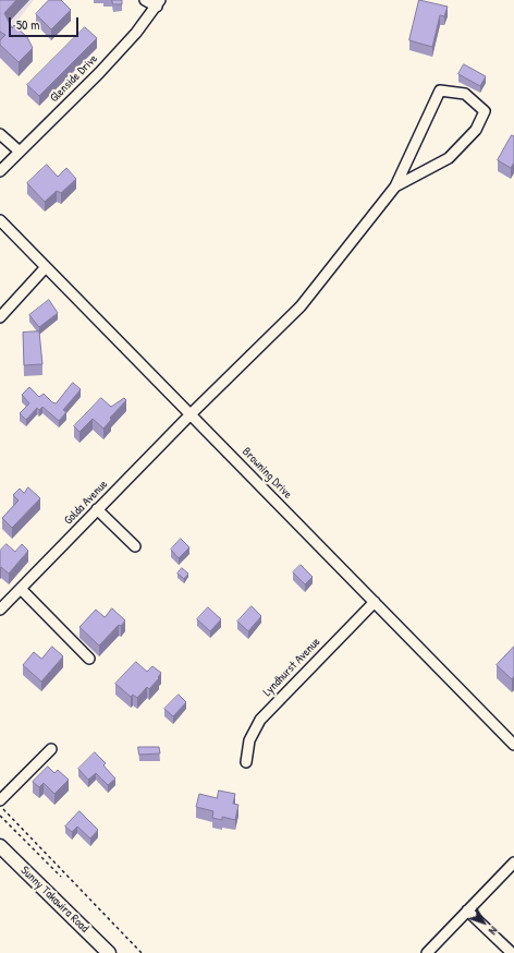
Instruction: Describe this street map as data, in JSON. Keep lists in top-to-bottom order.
{
  "streets": {
    "main road": ["Sunny Takawira Road"],
    "street": [
      "Glenside Drive",
      "Browning Drive",
      "Golda Avenue",
      "Lyndhurst Avenue"
    ]
  },
  "crossings": [
    ["Browning Drive", "Golda Avenue"],
    ["Browning Drive", "Lyndhurst Avenue"]
  ],
  "scale_bar": "50 m",
  "north": "bottom right"
}
